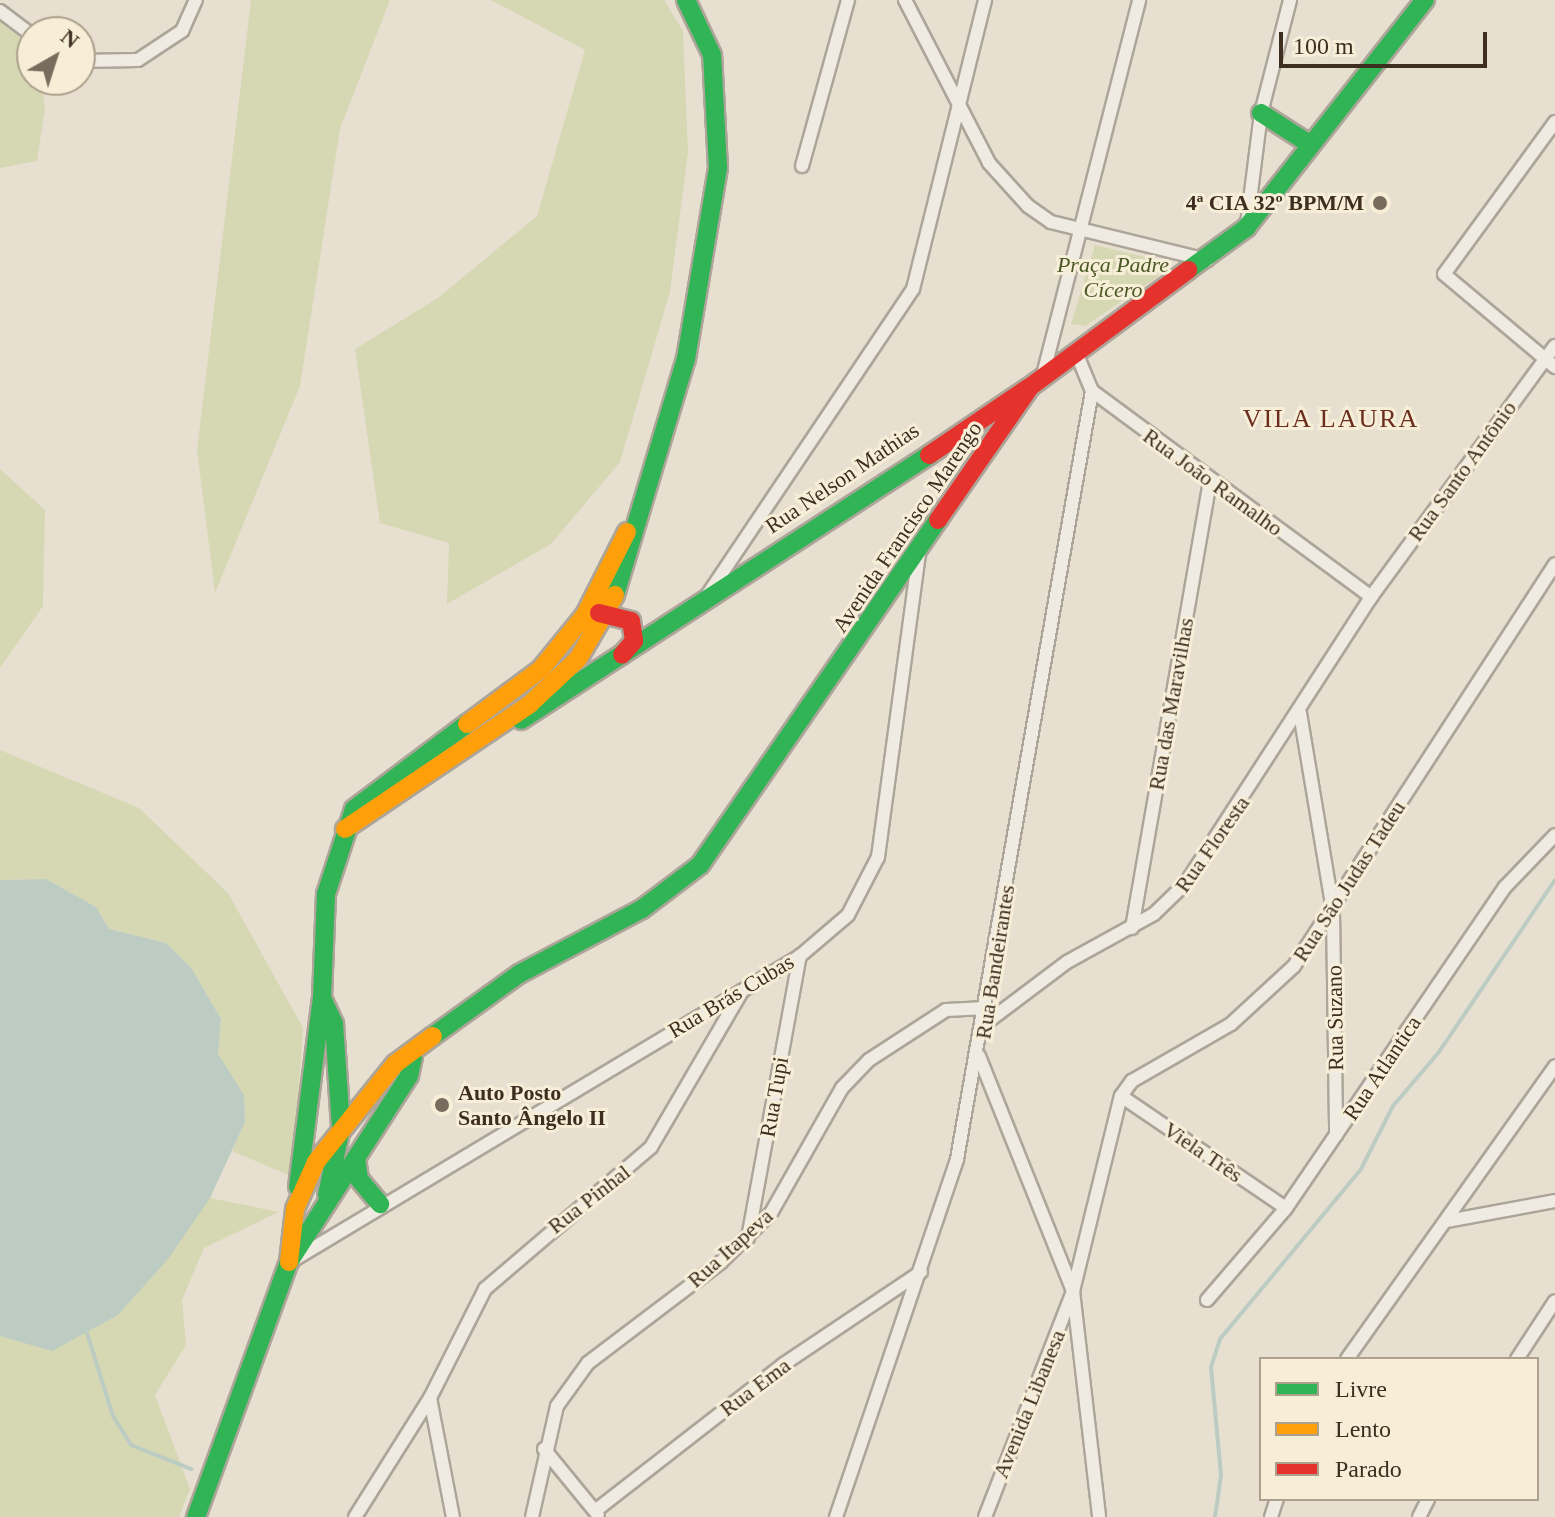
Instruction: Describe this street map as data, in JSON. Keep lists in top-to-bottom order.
{
  "streets": {
    "main road": ["Rua Nelson Mathias", "Avenida Francisco Marengo"],
    "street": [
      "Rua Santo Antônio",
      "Rua João Ramalho",
      "Rua das Maravilhas",
      "Rua Floresta",
      "Rua São Judas Tadeu",
      "Rua Bandeirantes",
      "Rua Brás Cubas",
      "Rua Suzano",
      "Rua Atlantica",
      "Rua Tupi",
      "Viela Três",
      "Rua Pinhal",
      "Rua Itapeva",
      "Rua Ema",
      "Avenida Libanesa"
    ]
  },
  "crossings": [
    ["Rua Santo Antônio", "Rua João Ramalho"],
    ["Rua Santo Antônio", "Rua Floresta"],
    ["Rua Nelson Mathias", "Avenida Francisco Marengo"],
    ["Rua João Ramalho", "Rua das Maravilhas"],
    ["Rua João Ramalho", "Rua Floresta"],
    ["Rua João Ramalho", "Rua Bandeirantes"],
    ["Avenida Francisco Marengo", "Rua Brás Cubas"],
    ["Rua das Maravilhas", "Rua Floresta"],
    ["Rua Floresta", "Rua Bandeirantes"],
    ["Rua Floresta", "Rua Suzano"],
    ["Rua São Judas Tadeu", "Rua Suzano"],
    ["Rua São Judas Tadeu", "Viela Três"],
    ["Rua Bandeirantes", "Rua Itapeva"],
    ["Rua Bandeirantes", "Rua Ema"],
    ["Rua Brás Cubas", "Rua Tupi"],
    ["Rua Brás Cubas", "Rua Pinhal"],
    ["Rua Suzano", "Rua Atlantica"],
    ["Rua Atlantica", "Viela Três"],
    ["Rua Tupi", "Rua Itapeva"]
  ],
  "districts": ["VILA LAURA"],
  "parks": ["Praça Padre Cícero"],
  "places": ["4ª CIA 32º BPM/M", "Auto Posto Santo Ângelo II"],
  "legend": ["Livre", "Lento", "Parado"],
  "scale_bar": "100 m",
  "north": "top right"
}
